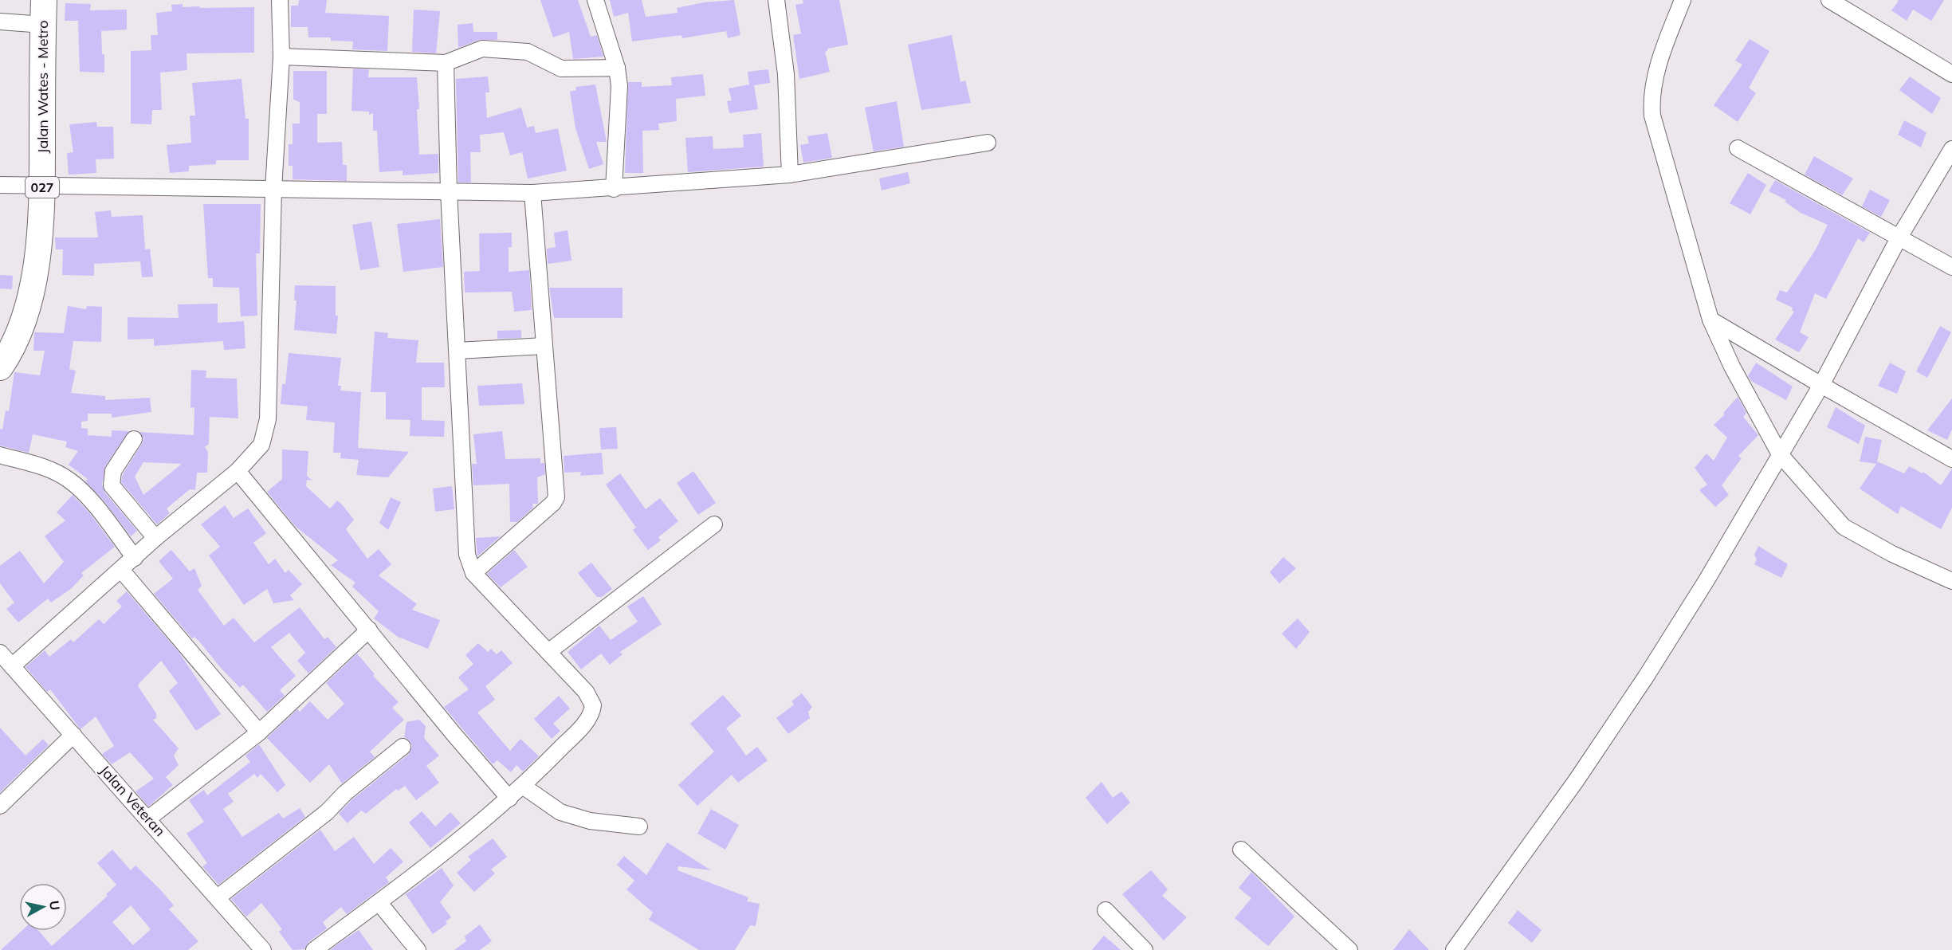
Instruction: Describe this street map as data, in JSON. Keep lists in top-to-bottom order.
{
  "streets": {
    "main road": ["Jalan Wates - Metro", "027"],
    "street": ["Jalan Veteran"]
  },
  "north": "right"
}
